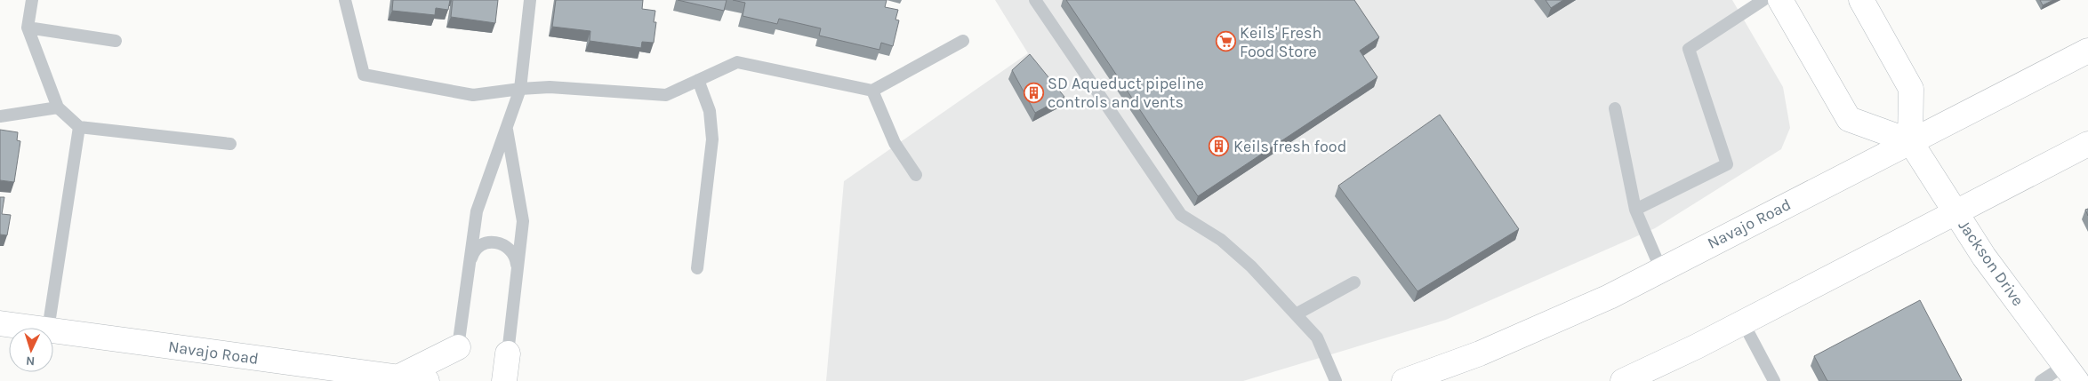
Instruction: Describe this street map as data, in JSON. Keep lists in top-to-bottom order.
{
  "streets": {
    "main road": ["Navajo Road", "Jackson Drive"]
  },
  "crossings": [
    ["Navajo Road", "Jackson Drive"]
  ],
  "places": {
    "supermarket": ["Keils' Fresh Food Store"],
    "building": ["SD Aqueduct pipeline controls and vents", "Keils fresh food"]
  },
  "north": "bottom"
}
